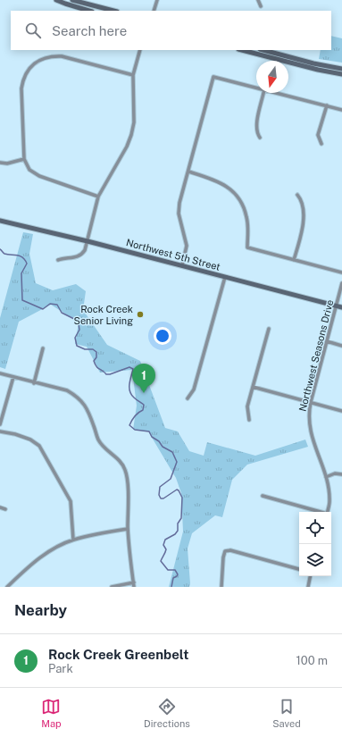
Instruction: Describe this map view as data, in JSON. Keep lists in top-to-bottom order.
{
  "streets": {
    "street": ["Northwest 5th Street", "Northwest Seasons Drive"]
  },
  "crossings": [
    ["Northwest 5th Street", "Northwest Seasons Drive"]
  ],
  "places": ["Rock Creek Senior Living"],
  "north": "bottom",
  "page": {
    "search": "Search here",
    "pins": "1",
    "heading": "Nearby",
    "list": [
      {
        "mark": "1",
        "name": "Rock Creek Greenbelt",
        "note": "Park",
        "value": "100 m"
      }
    ],
    "nav": ["Map", "Directions", "Saved"]
  }
}
